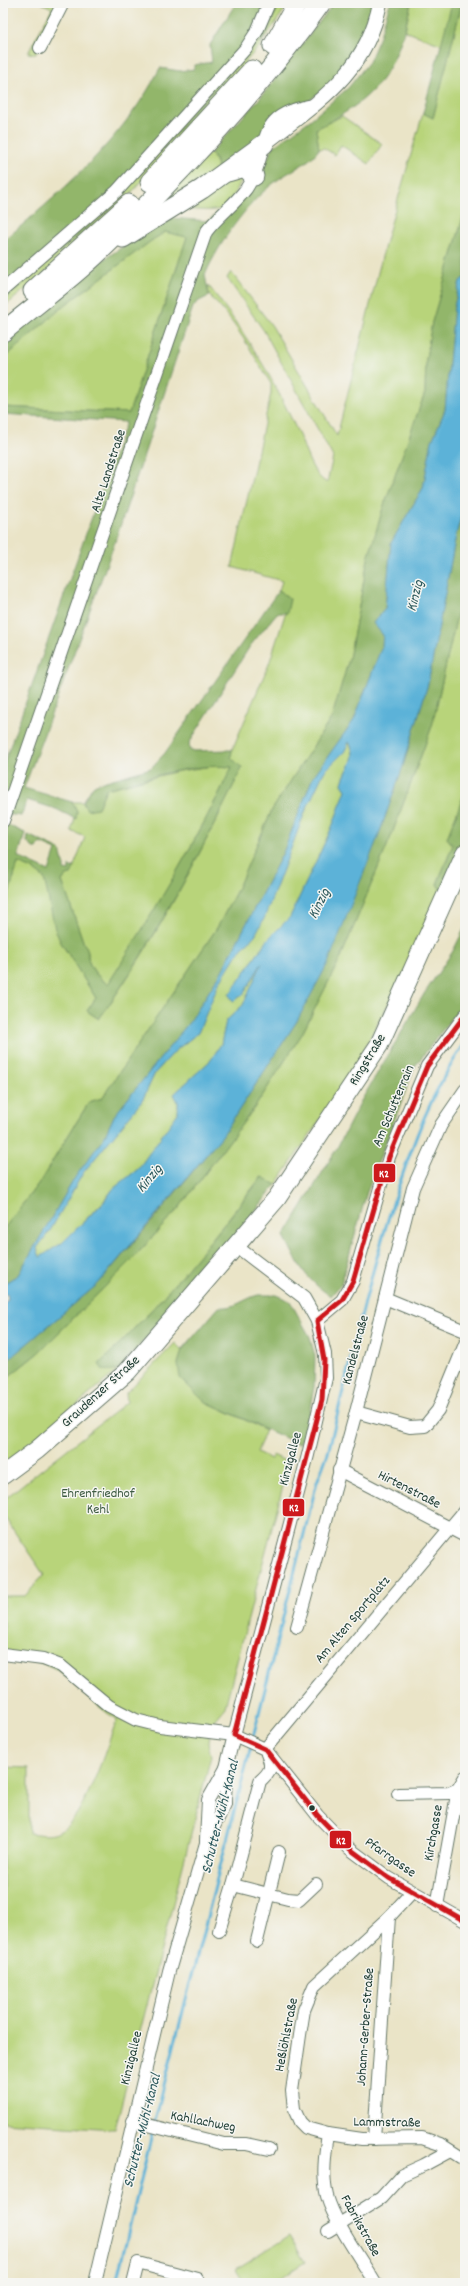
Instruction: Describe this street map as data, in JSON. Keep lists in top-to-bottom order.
{
  "streets": {
    "main road": ["Ringstraße", "Graudenzer Straße"],
    "street": [
      "Alte Landstraße",
      "Am Schutterrain",
      "Kandelstraße",
      "Kinzigallee",
      "Hirtenstraße",
      "Am Alten Sportplatz",
      "Kirchgasse",
      "Pfarrgasse",
      "Johann-Gerber-Straße",
      "Heßlöhlstraße",
      "Kahllachweg",
      "Lammstraße",
      "Fabrikstraße"
    ]
  },
  "crossings": [
    ["Ringstraße", "Graudenzer Straße"],
    ["Ringstraße", "Kinzigallee"],
    ["Am Schutterrain", "Kinzigallee"],
    ["Kandelstraße", "Hirtenstraße"],
    ["Graudenzer Straße", "Kinzigallee"],
    ["Kinzigallee", "Pfarrgasse"],
    ["Kinzigallee", "Kahllachweg"],
    ["Hirtenstraße", "Am Alten Sportplatz"],
    ["Am Alten Sportplatz", "Pfarrgasse"],
    ["Kirchgasse", "Pfarrgasse"],
    ["Pfarrgasse", "Heßlöhlstraße"],
    ["Johann-Gerber-Straße", "Heßlöhlstraße"],
    ["Johann-Gerber-Straße", "Lammstraße"],
    ["Heßlöhlstraße", "Lammstraße"],
    ["Heßlöhlstraße", "Fabrikstraße"],
    ["Lammstraße", "Fabrikstraße"]
  ],
  "water": ["Kinzig", "Schutter-Mühl-Kanal"],
  "parks": ["Ehrenfriedhof Kehl"],
  "lines": ["transit line K2"]
}
